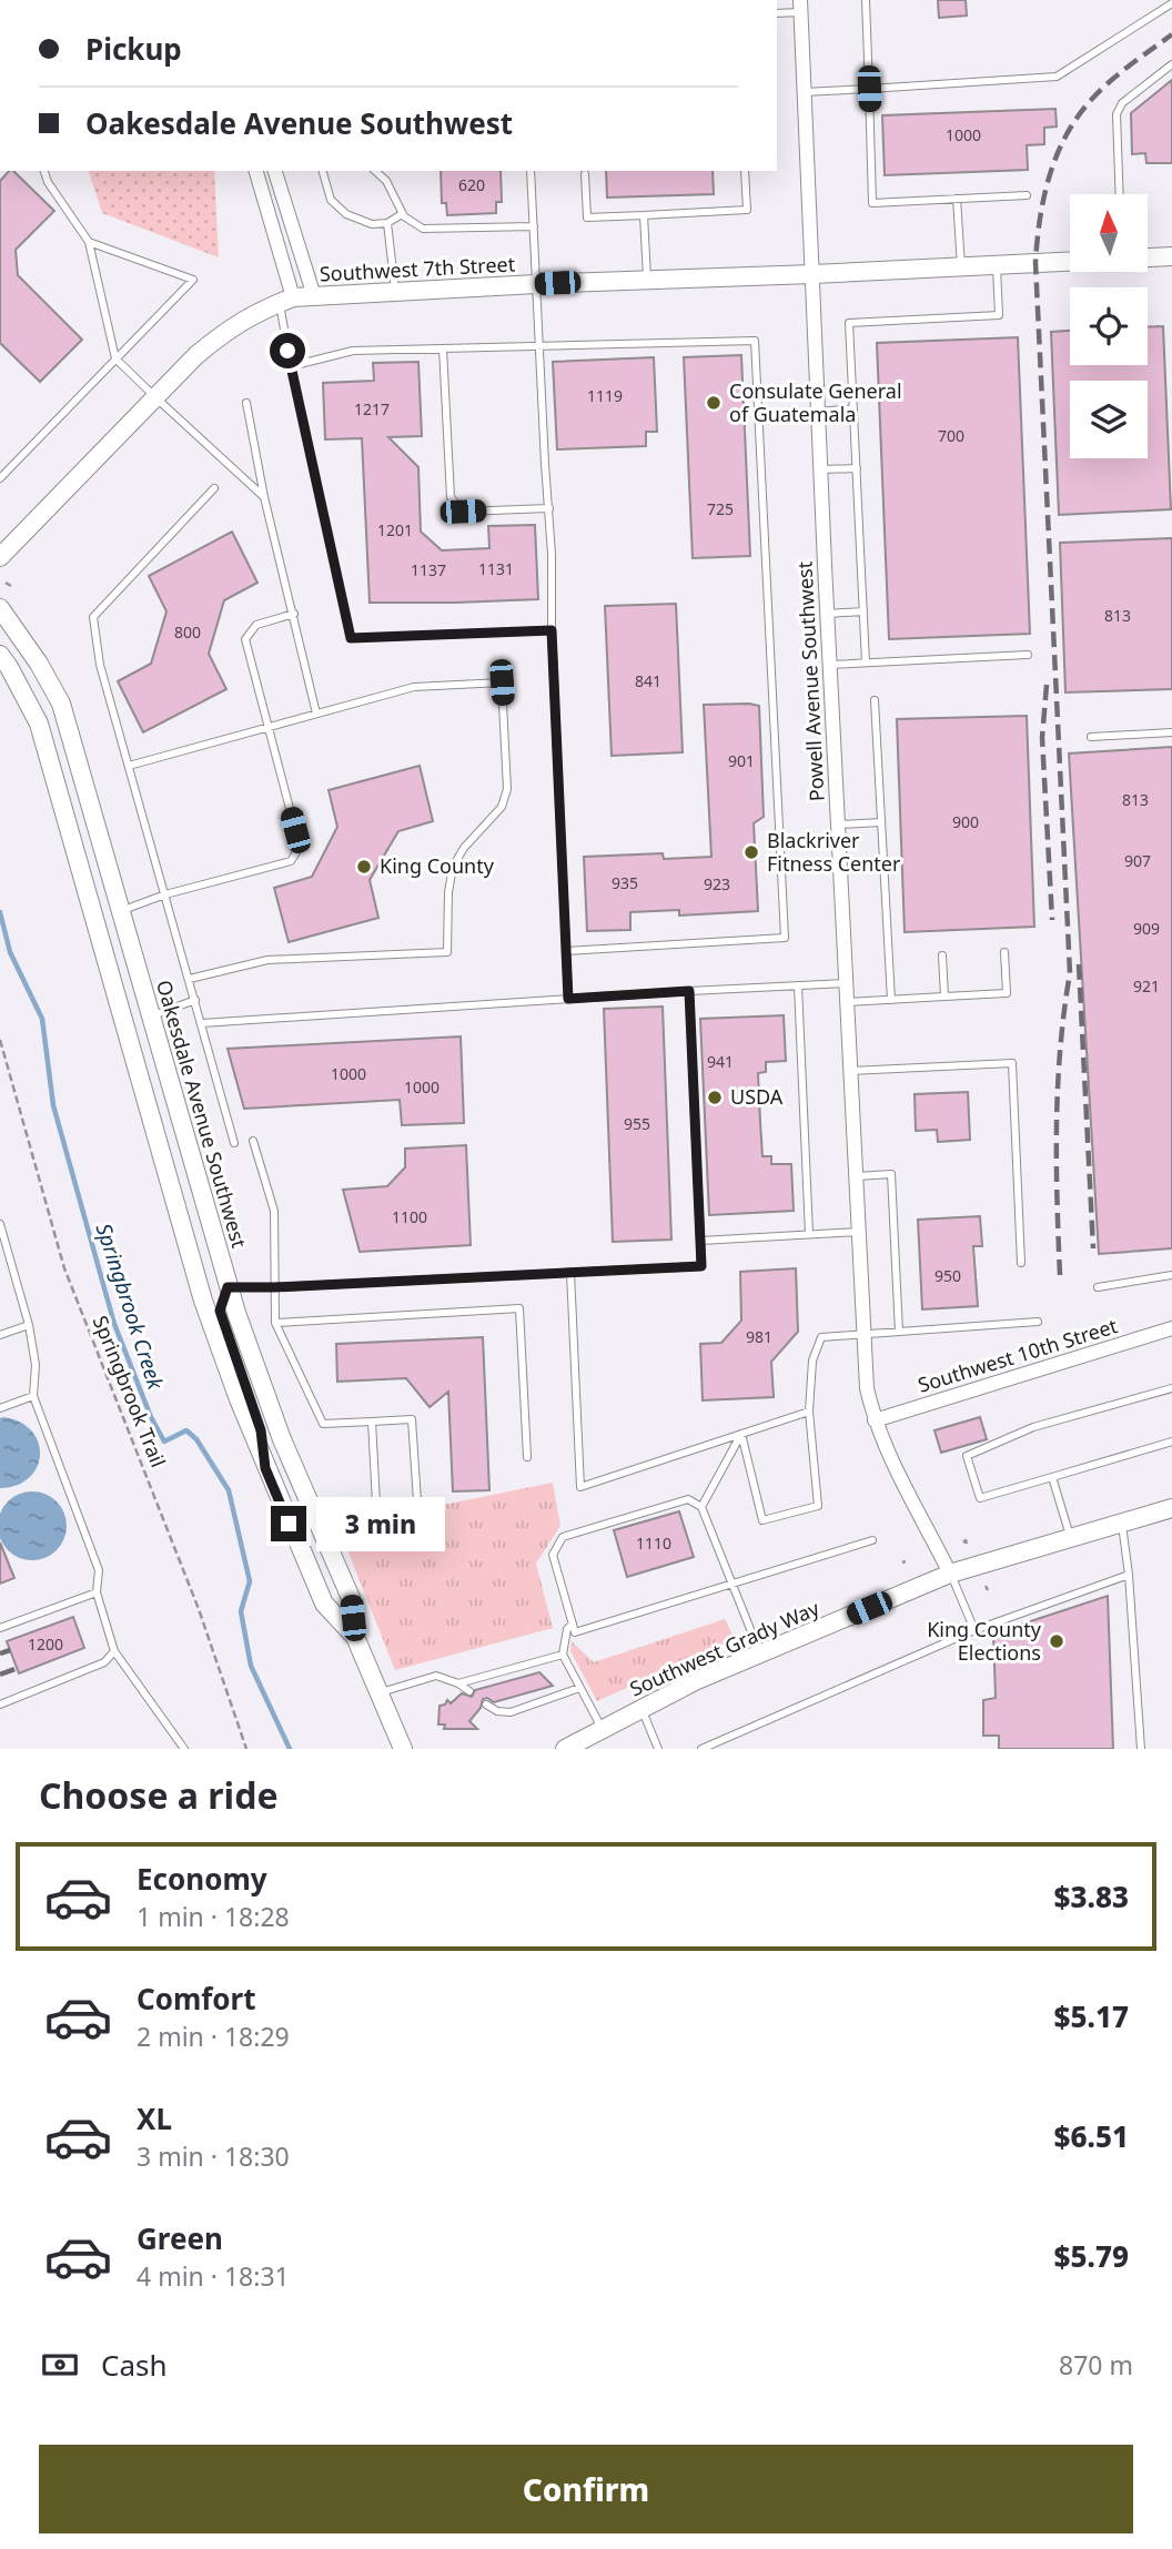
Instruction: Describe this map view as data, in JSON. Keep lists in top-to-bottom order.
{
  "streets": {
    "street": [
      "Southwest 7th Street",
      "Powell Avenue Southwest",
      "Oakesdale Avenue Southwest",
      "Southwest 10th Street",
      "Southwest Grady Way"
    ],
    "path": ["Springbrook Trail"]
  },
  "crossings": [
    ["Southwest 7th Street", "Powell Avenue Southwest"],
    ["Powell Avenue Southwest", "Southwest 10th Street"],
    ["Powell Avenue Southwest", "Southwest Grady Way"]
  ],
  "water": ["Springbrook Creek"],
  "places": [
    "Consulate General of Guatemala",
    "Blackriver Fitness Center",
    "King County",
    "USDA",
    "King County Elections"
  ],
  "house_numbers": [
    "1000",
    "620",
    "1119",
    "1217",
    "700",
    "725",
    "1201",
    "1131",
    "1137",
    "813",
    "800",
    "841",
    "901",
    "813",
    "900",
    "907",
    "935",
    "923",
    "909",
    "921",
    "941",
    "1000",
    "1000",
    "955",
    "1100",
    "950",
    "981",
    "1110",
    "1200"
  ],
  "north": "top",
  "page": {
    "banner": ["Pickup", "Oakesdale Avenue Southwest"],
    "bubble": "3 min",
    "heading": "Choose a ride",
    "list": [
      {
        "name": "Economy",
        "note": "1 min · 18:28",
        "value": "$3.83"
      },
      {
        "name": "Comfort",
        "note": "2 min · 18:29",
        "value": "$5.17"
      },
      {
        "name": "XL",
        "note": "3 min · 18:30",
        "value": "$6.51"
      },
      {
        "name": "Green",
        "note": "4 min · 18:31",
        "value": "$5.79"
      }
    ],
    "pay": ["Cash", "870 m"],
    "buttons": "Confirm"
  }
}
